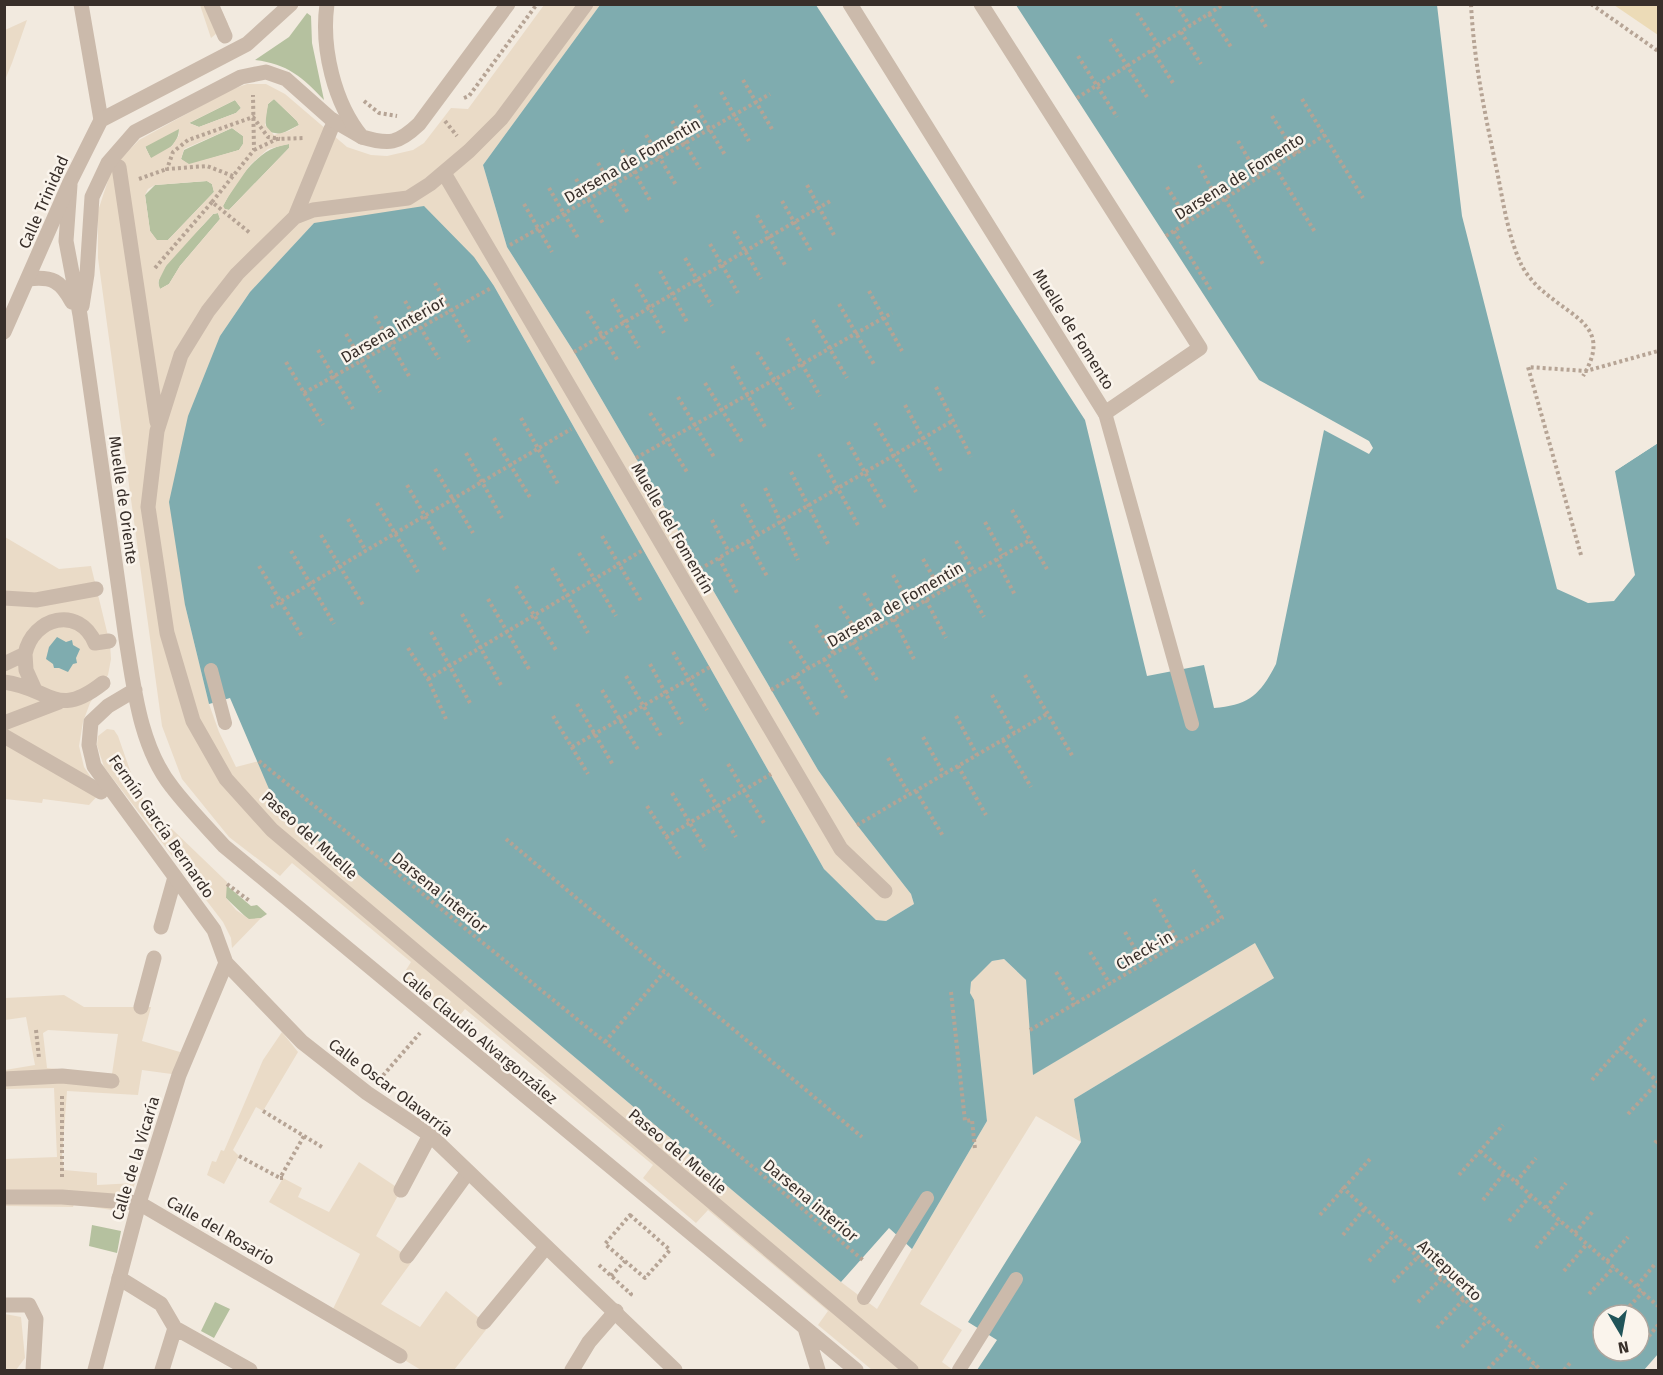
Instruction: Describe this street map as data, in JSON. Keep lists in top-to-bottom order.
{
  "streets": {
    "street": [
      "Calle Trinidad",
      "Muelle de Fomento",
      "Muelle de Oriente",
      "Muelle del Fomentín",
      "Fermín García Bernardo",
      "Paseo del Muelle",
      "Calle Claudio Alvargonzález",
      "Calle Oscar Olavarría",
      "Calle de la Vicaría",
      "Calle del Rosario"
    ],
    "path": [
      "Darsena de Fomentin",
      "Darsena de Fomento",
      "Darsena interior",
      "Check-in",
      "Antepuerto"
    ]
  },
  "crossings": [
    ["Calle Trinidad", "Muelle de Oriente"],
    ["Muelle de Oriente", "Fermín García Bernardo"],
    ["Muelle de Oriente", "Calle Claudio Alvargonzález"],
    ["Muelle del Fomentín", "Paseo del Muelle"],
    ["Fermín García Bernardo", "Calle Claudio Alvargonzález"],
    ["Fermín García Bernardo", "Calle Oscar Olavarría"],
    ["Fermín García Bernardo", "Calle de la Vicaría"],
    ["Calle Oscar Olavarría", "Calle de la Vicaría"],
    ["Calle de la Vicaría", "Calle del Rosario"]
  ],
  "north": "bottom"
}
